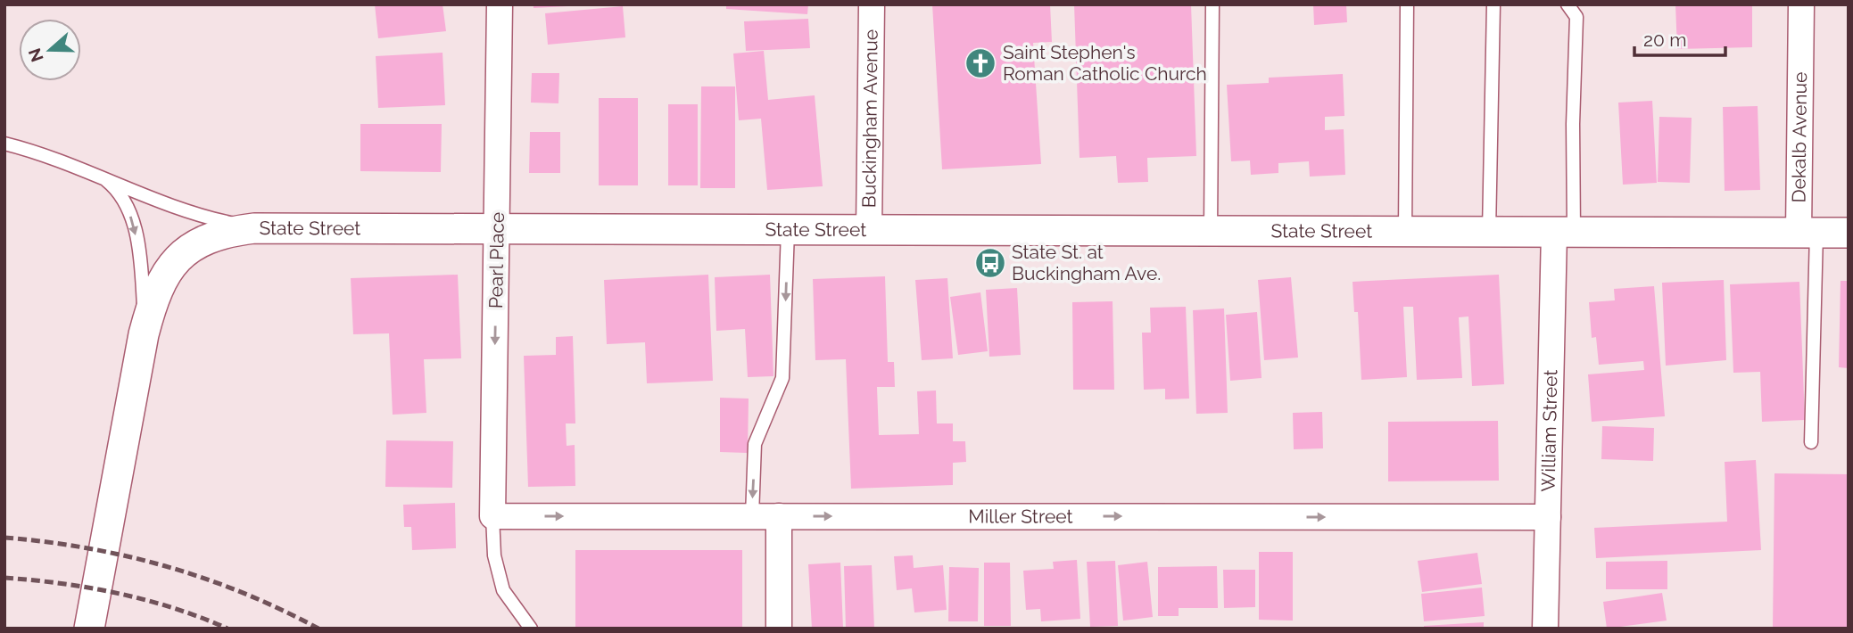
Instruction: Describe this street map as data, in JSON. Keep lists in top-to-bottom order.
{
  "streets": {
    "street": [
      "Buckingham Avenue",
      "Dekalb Avenue",
      "State Street",
      "Pearl Place",
      "William Street",
      "Miller Street"
    ]
  },
  "crossings": [
    ["Buckingham Avenue", "State Street"],
    ["Dekalb Avenue", "State Street"],
    ["State Street", "Pearl Place"],
    ["State Street", "William Street"],
    ["Pearl Place", "Miller Street"],
    ["William Street", "Miller Street"]
  ],
  "one_way": ["Pearl Place", "Miller Street"],
  "places": {
    "church": ["Saint Stephen's Roman Catholic Church"],
    "bus stop": ["State St. at Buckingham Ave."]
  },
  "scale_bar": "20 m",
  "north": "left"
}
